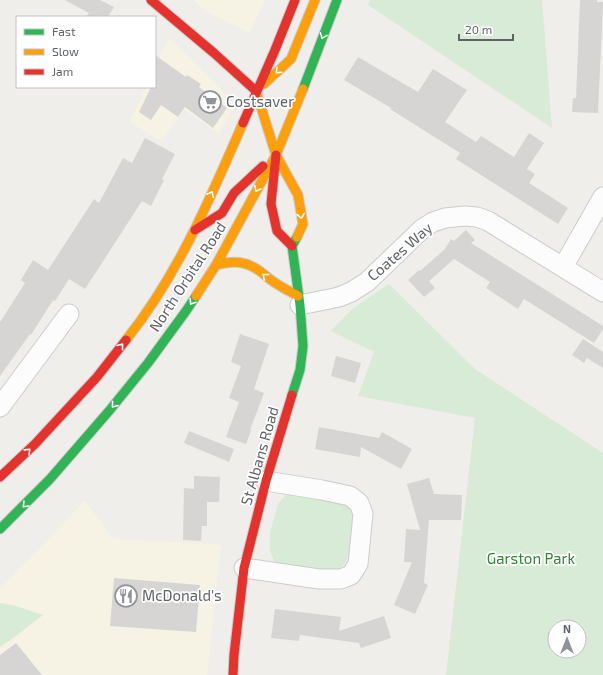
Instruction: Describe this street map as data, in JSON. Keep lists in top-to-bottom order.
{
  "streets": {
    "main road": ["North Orbital Road", "St Albans Road"],
    "street": ["Coates Way"]
  },
  "crossings": [
    ["Coates Way", "St Albans Road"]
  ],
  "parks": ["Garston Park"],
  "places": {
    "supermarket": ["Costsaver"],
    "restaurant": ["McDonald's"]
  },
  "legend": ["Fast", "Slow", "Jam"],
  "scale_bar": "20 m",
  "north": "top"
}
